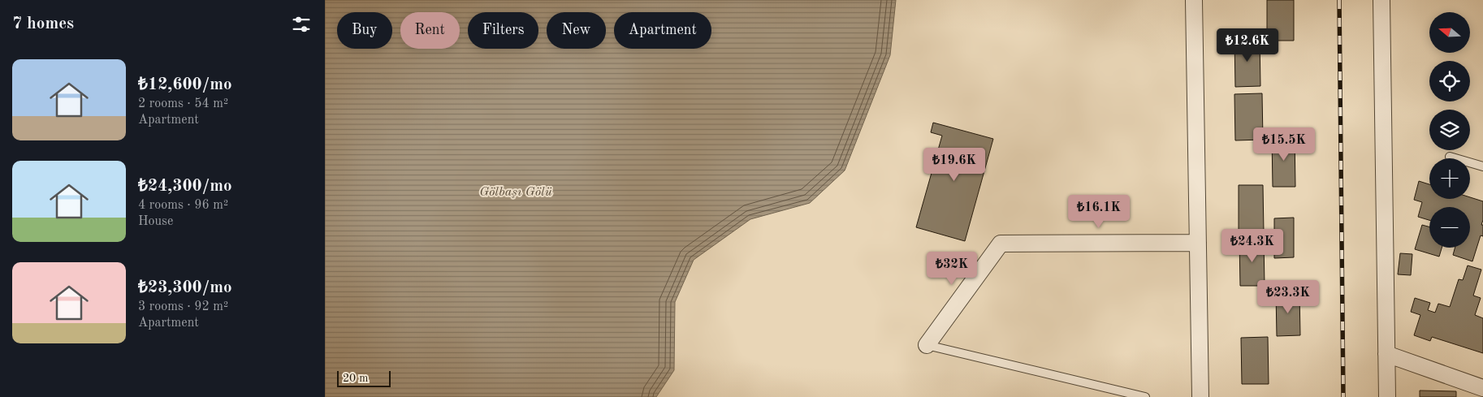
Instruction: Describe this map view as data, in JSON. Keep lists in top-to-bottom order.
{
  "water": ["Gölbaşı Gölü"],
  "scale_bar": "20 m",
  "north": "left",
  "page": {
    "heading": "7 homes",
    "map_buttons": ["+", "−"],
    "chip": [
      "Buy",
      "Rent",
      "Filters",
      "New",
      "Apartment"
    ],
    "price": [
      "₺12.6K",
      "₺15.5K",
      "₺19.6K",
      "₺16.1K",
      "₺24.3K",
      "₺32K",
      "₺23.3K"
    ],
    "list": [
      {
        "name": "₺12,600/mo",
        "note": "2 rooms · 54 m² · Apartment"
      },
      {
        "name": "₺24,300/mo",
        "note": "4 rooms · 96 m² · House"
      },
      {
        "name": "₺23,300/mo",
        "note": "3 rooms · 92 m² · Apartment"
      }
    ],
    "scale": "20 m"
  }
}
